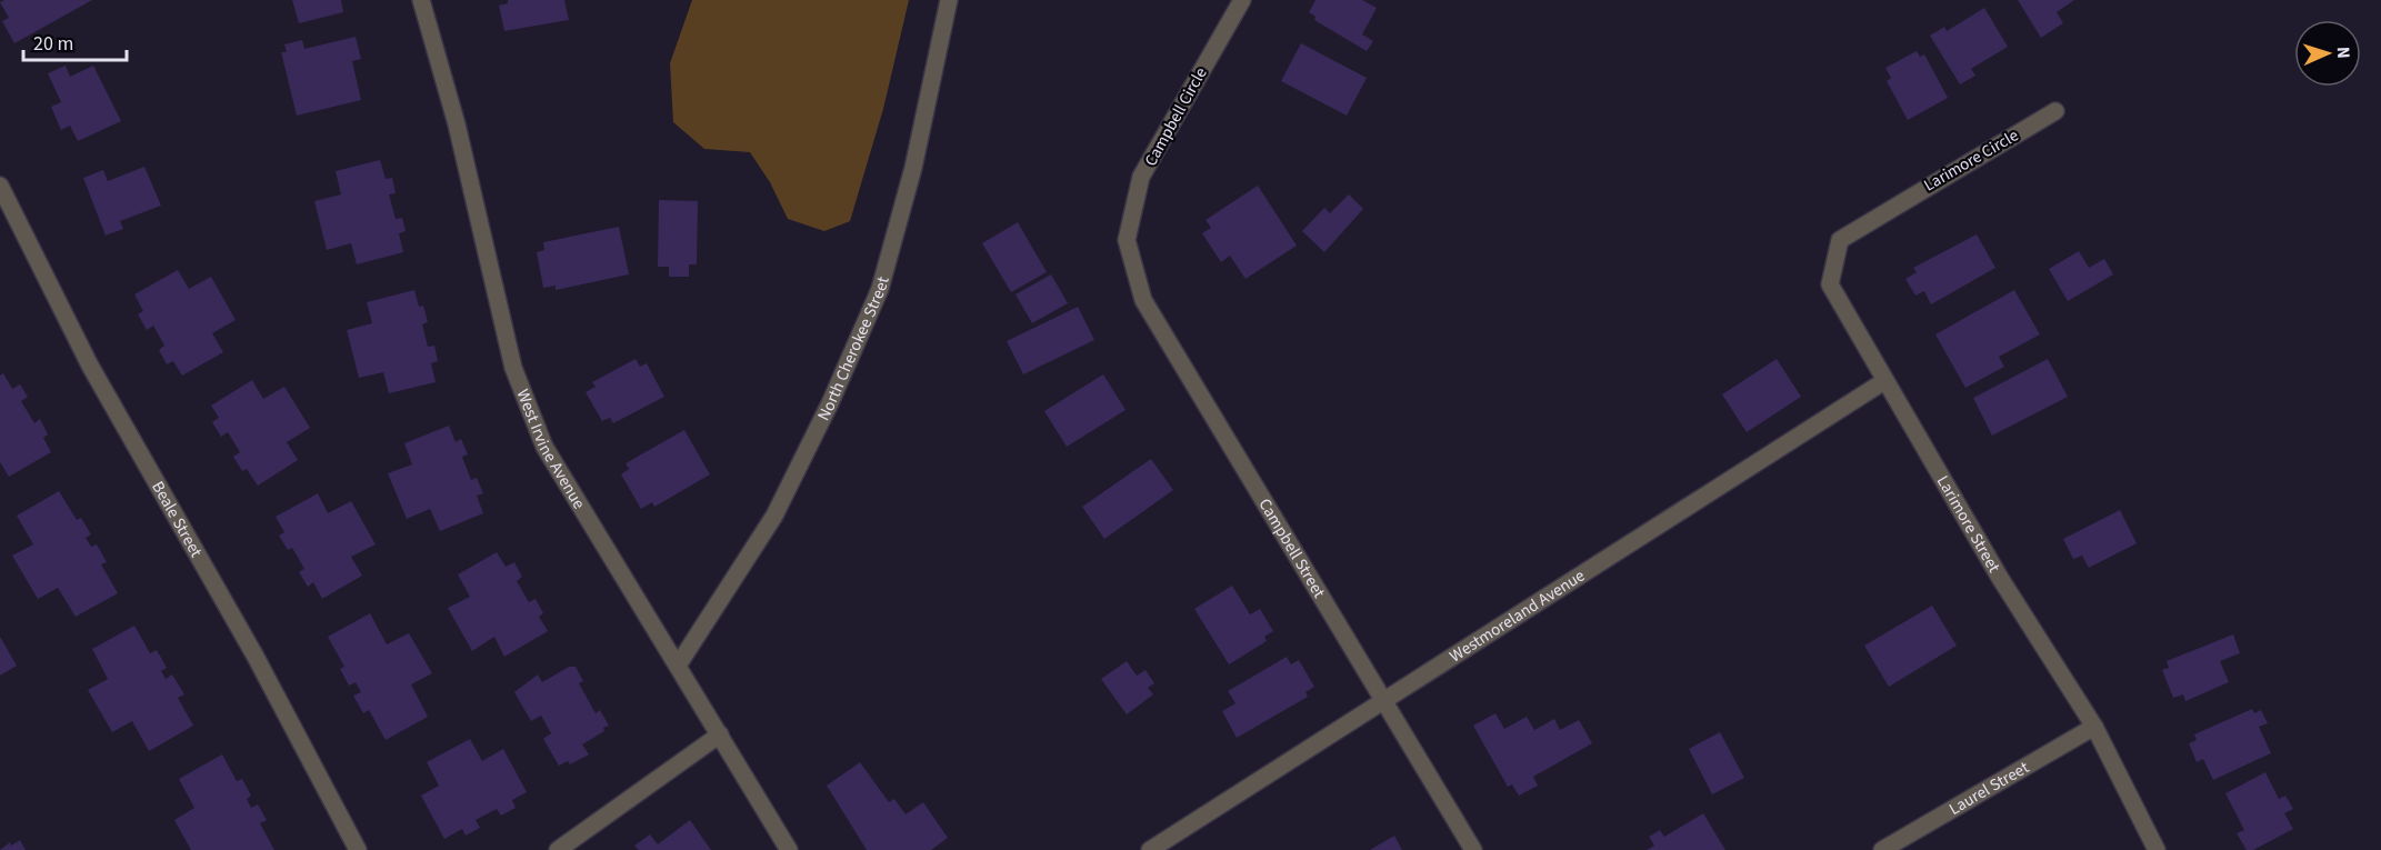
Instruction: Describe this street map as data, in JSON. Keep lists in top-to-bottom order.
{
  "streets": {
    "street": [
      "Campbell Circle",
      "Larimore Circle",
      "North Cherokee Street",
      "West Irvine Avenue",
      "Beale Street",
      "Larimore Street",
      "Campbell Street",
      "Westmoreland Avenue",
      "Laurel Street"
    ]
  },
  "crossings": [
    ["Campbell Circle", "Campbell Street"],
    ["Larimore Circle", "Larimore Street"],
    ["North Cherokee Street", "West Irvine Avenue"],
    ["Larimore Street", "Westmoreland Avenue"],
    ["Larimore Street", "Laurel Street"],
    ["Campbell Street", "Westmoreland Avenue"]
  ],
  "scale_bar": "20 m",
  "north": "right"
}
